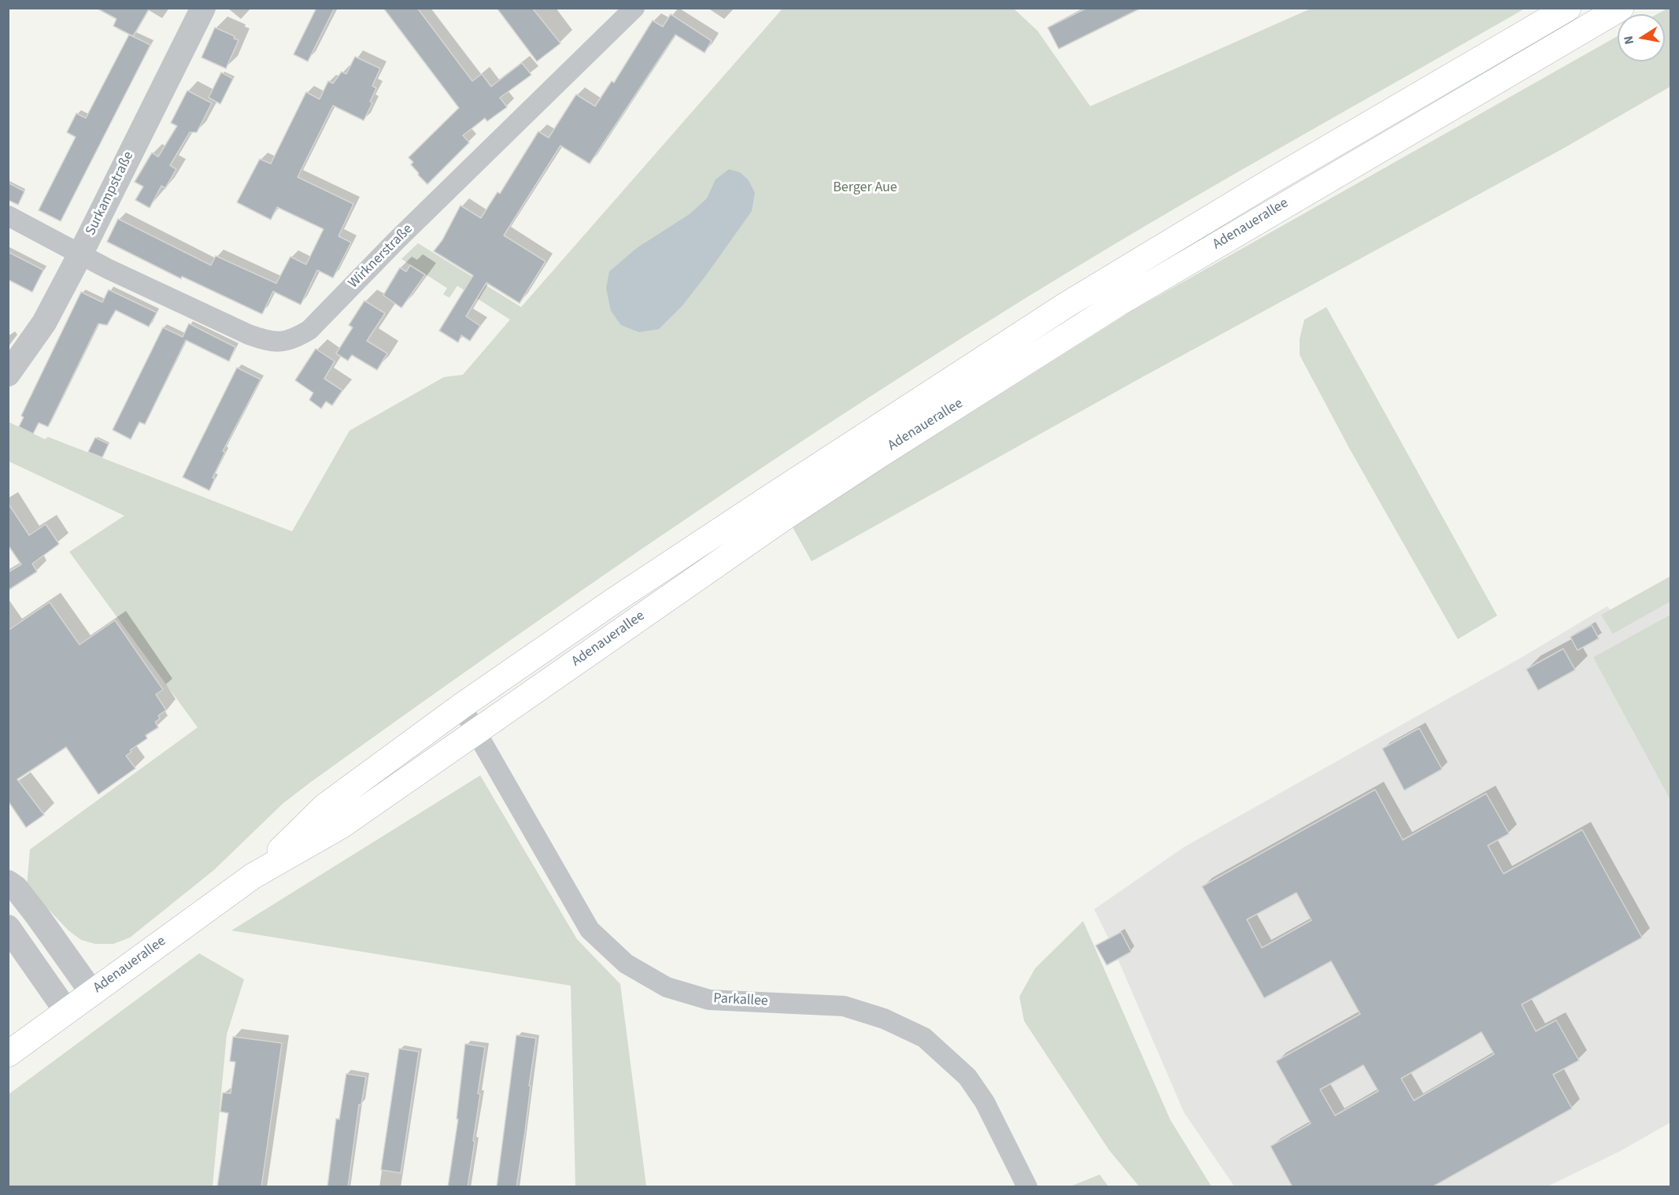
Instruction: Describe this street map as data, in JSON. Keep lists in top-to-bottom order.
{
  "streets": {
    "main road": ["Adenauerallee"],
    "street": ["Surkampstraße", "Wirknerstraße", "Parkallee"]
  },
  "crossings": [
    ["Surkampstraße", "Wirknerstraße"],
    ["Adenauerallee", "Parkallee"]
  ],
  "parks": ["Berger Aue"],
  "north": "left"
}
